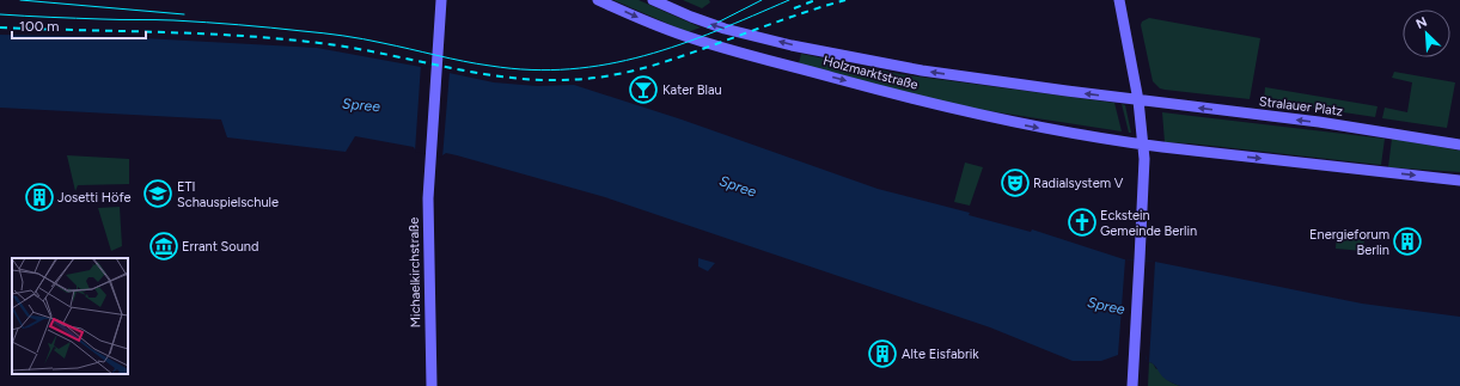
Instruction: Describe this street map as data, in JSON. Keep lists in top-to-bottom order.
{
  "streets": {
    "main road": ["Holzmarktstraße", "Stralauer Platz", "Michaelkirchstraße"]
  },
  "crossings": [
    ["Holzmarktstraße", "Stralauer Platz"]
  ],
  "water": ["Spree"],
  "places": {
    "bar": ["Kater Blau"],
    "theatre": ["Radialsystem V"],
    "school or university": ["ETI Schauspielschule"],
    "building": ["Josetti Höfe", "Energieforum Berlin", "Alte Eisfabrik"],
    "church": ["Eckstein Gemeinde Berlin"],
    "museum": ["Errant Sound"]
  },
  "scale_bar": "100 m",
  "north": "top left"
}
